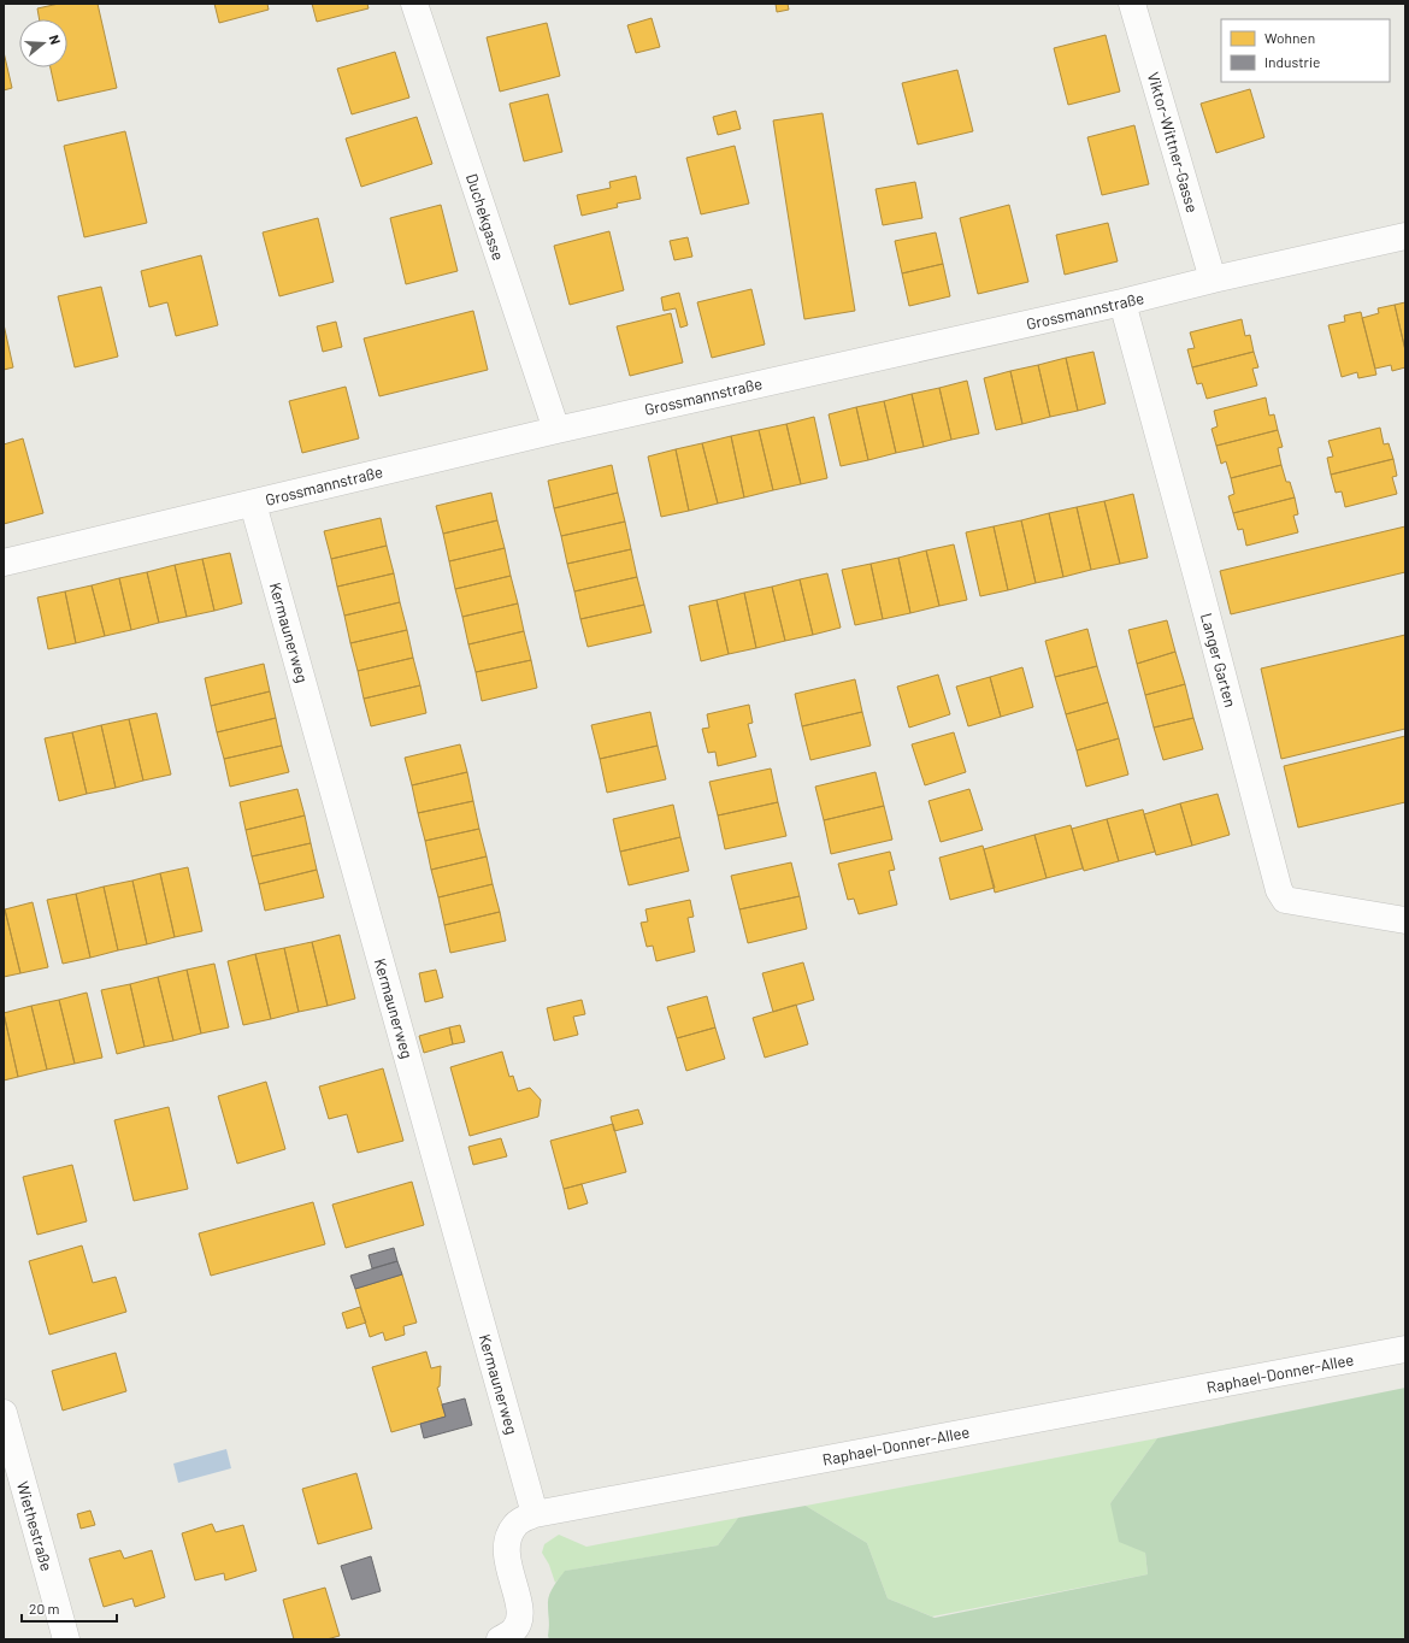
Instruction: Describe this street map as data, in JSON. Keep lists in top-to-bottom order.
{
  "streets": {
    "street": [
      "Viktor-Wittner-Gasse",
      "Duchekgasse",
      "Grossmannstraße",
      "Kermaunerweg",
      "Langer Garten",
      "Raphael-Donner-Allee",
      "Wiethestraße"
    ]
  },
  "crossings": [
    ["Viktor-Wittner-Gasse", "Grossmannstraße"],
    ["Duchekgasse", "Grossmannstraße"],
    ["Grossmannstraße", "Kermaunerweg"],
    ["Grossmannstraße", "Langer Garten"],
    ["Kermaunerweg", "Raphael-Donner-Allee"]
  ],
  "legend": ["Wohnen", "Industrie"],
  "scale_bar": "20 m",
  "north": "right"
}
